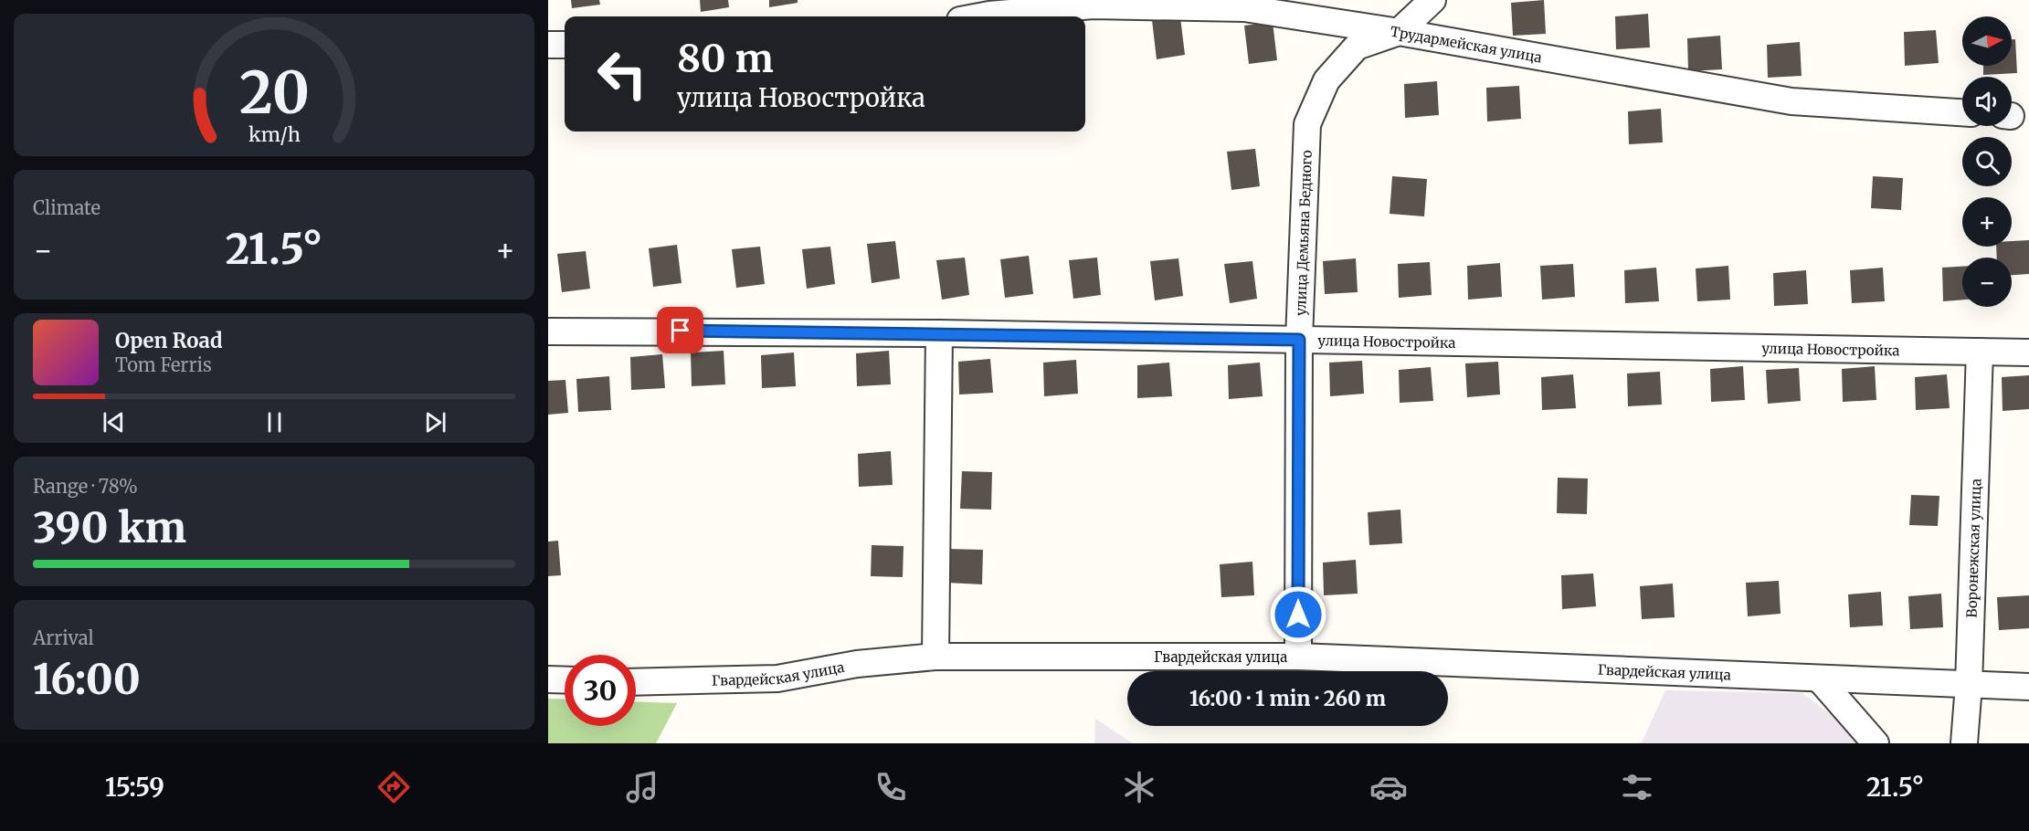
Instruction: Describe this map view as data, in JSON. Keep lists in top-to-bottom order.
{
  "streets": {
    "street": [
      "Трудармейская улица",
      "улица Демьяна Бедного",
      "улица Новостройка",
      "Воронежская улица",
      "Гвардейская улица"
    ]
  },
  "crossings": [
    ["Трудармейская улица", "улица Демьяна Бедного"],
    ["улица Демьяна Бедного", "улица Новостройка"],
    ["улица Демьяна Бедного", "Гвардейская улица"],
    ["улица Новостройка", "Воронежская улица"],
    ["Воронежская улица", "Гвардейская улица"]
  ],
  "north": "right",
  "page": {
    "map_buttons": ["+", "−"],
    "turn": ["80 m", "улица Новостройка"],
    "tile": [
      "Climate",
      ["Range · 78%", "390 km"],
      ["Arrival", "16:00"]
    ],
    "heat": ["−", "21.5°", "+"],
    "song": ["Open Road", "Tom Ferris"],
    "limit": "30",
    "trip": "16:00 · 1 min · 260 m",
    "tabs": ["15:59", "21.5°"],
    "gauge": ["20", "km/h"]
  }
}
